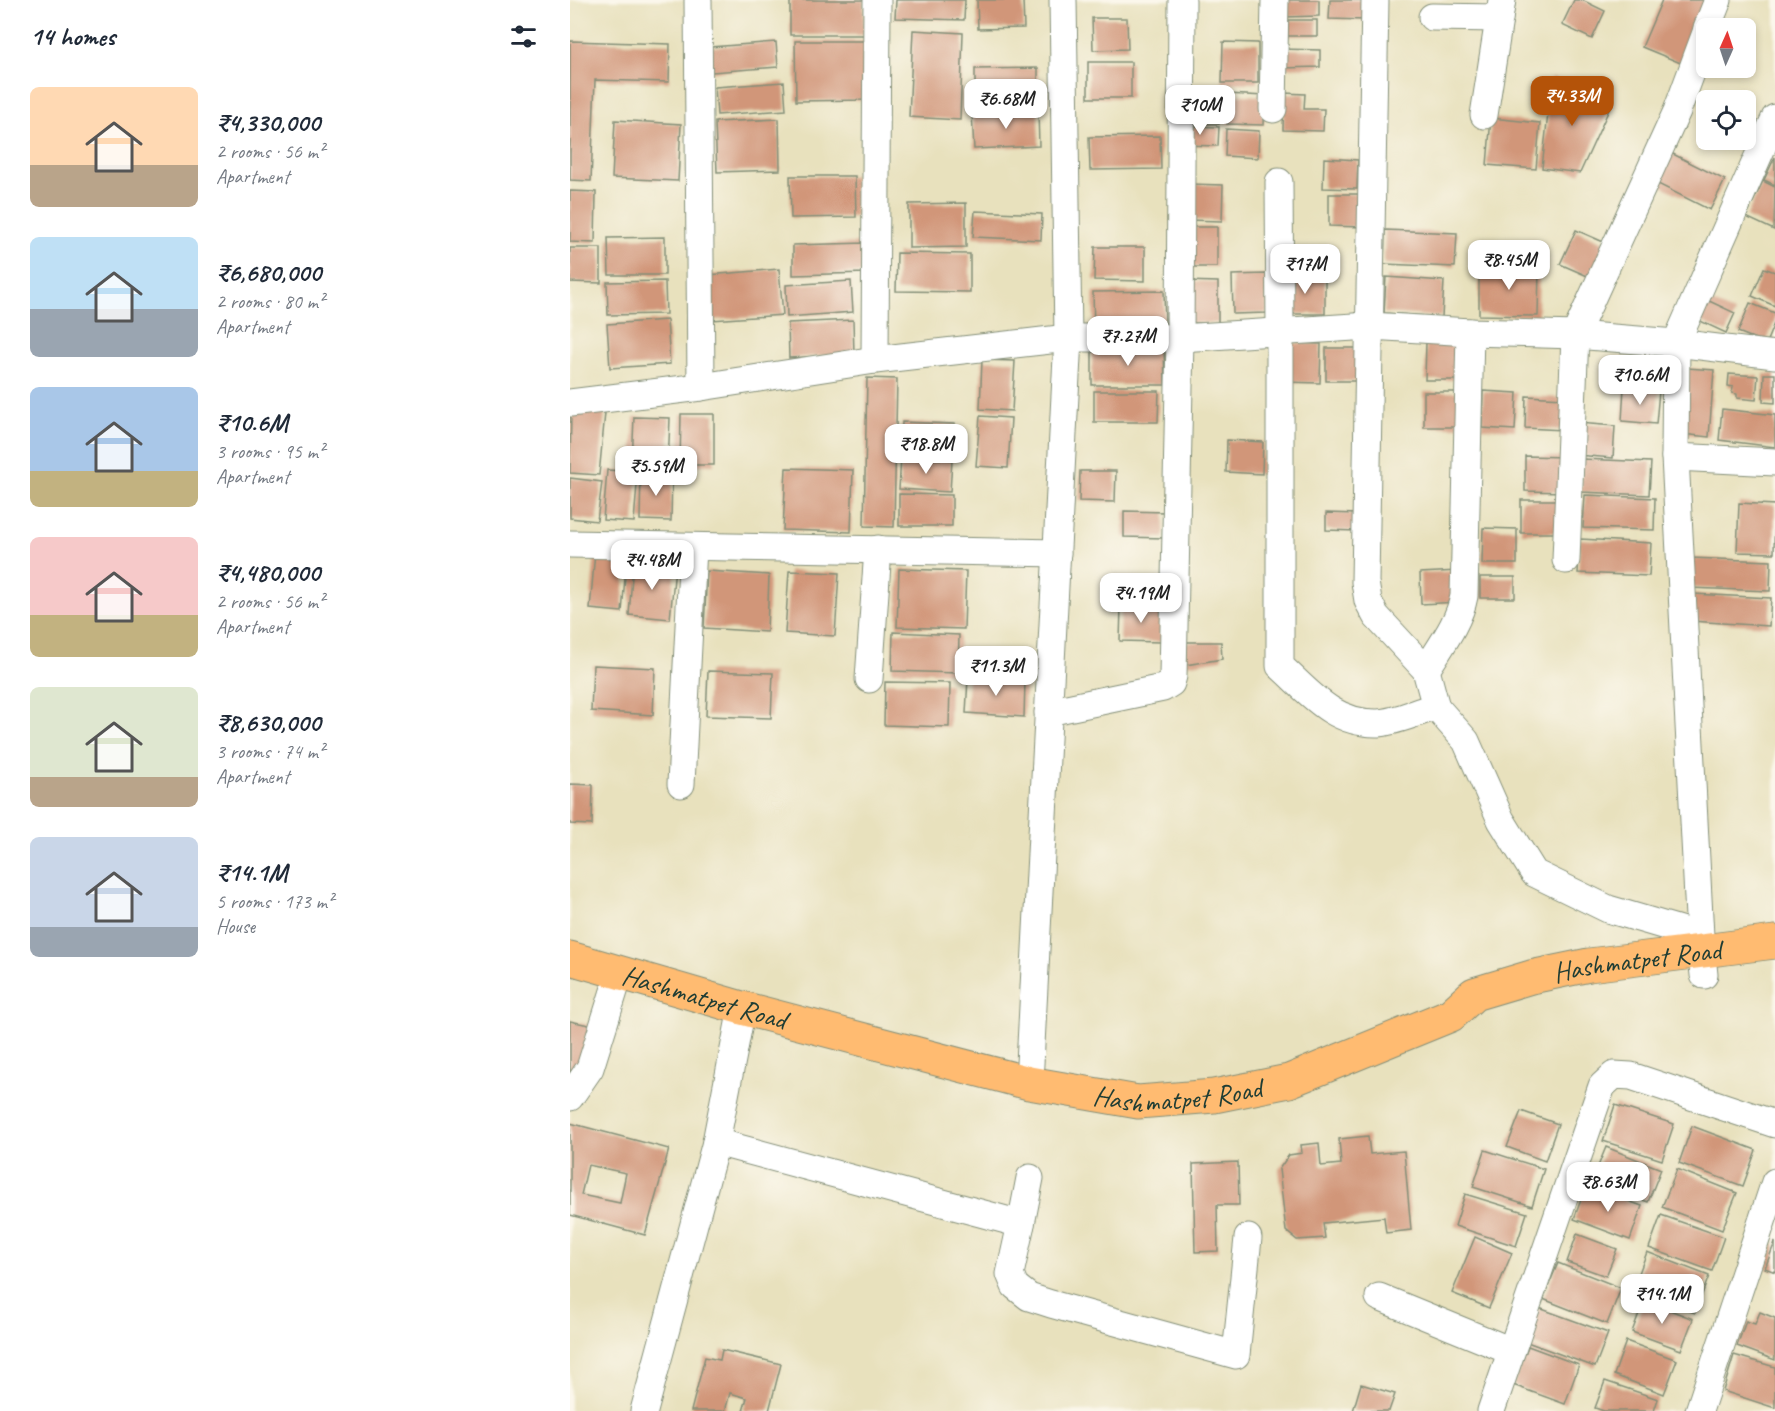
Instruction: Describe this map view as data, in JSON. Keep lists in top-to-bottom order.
{
  "streets": {
    "main road": ["Hashmatpet Road"]
  },
  "north": "top",
  "page": {
    "heading": "14 homes",
    "list": [
      {
        "name": "₹4,330,000",
        "note": "2 rooms · 56 m² · Apartment"
      },
      {
        "name": "₹6,680,000",
        "note": "2 rooms · 80 m² · Apartment"
      },
      {
        "name": "₹10.6M",
        "note": "3 rooms · 95 m² · Apartment"
      },
      {
        "name": "₹4,480,000",
        "note": "2 rooms · 56 m² · Apartment"
      },
      {
        "name": "₹8,630,000",
        "note": "3 rooms · 74 m² · Apartment"
      },
      {
        "name": "₹14.1M",
        "note": "5 rooms · 173 m² · House"
      }
    ],
    "price": [
      "₹4.33M",
      "₹6.68M",
      "₹10M",
      "₹8.45M",
      "₹17M",
      "₹7.27M",
      "₹10.6M",
      "₹18.8M",
      "₹5.59M",
      "₹4.48M",
      "₹4.19M",
      "₹11.3M",
      "₹8.63M",
      "₹14.1M"
    ]
  }
}
